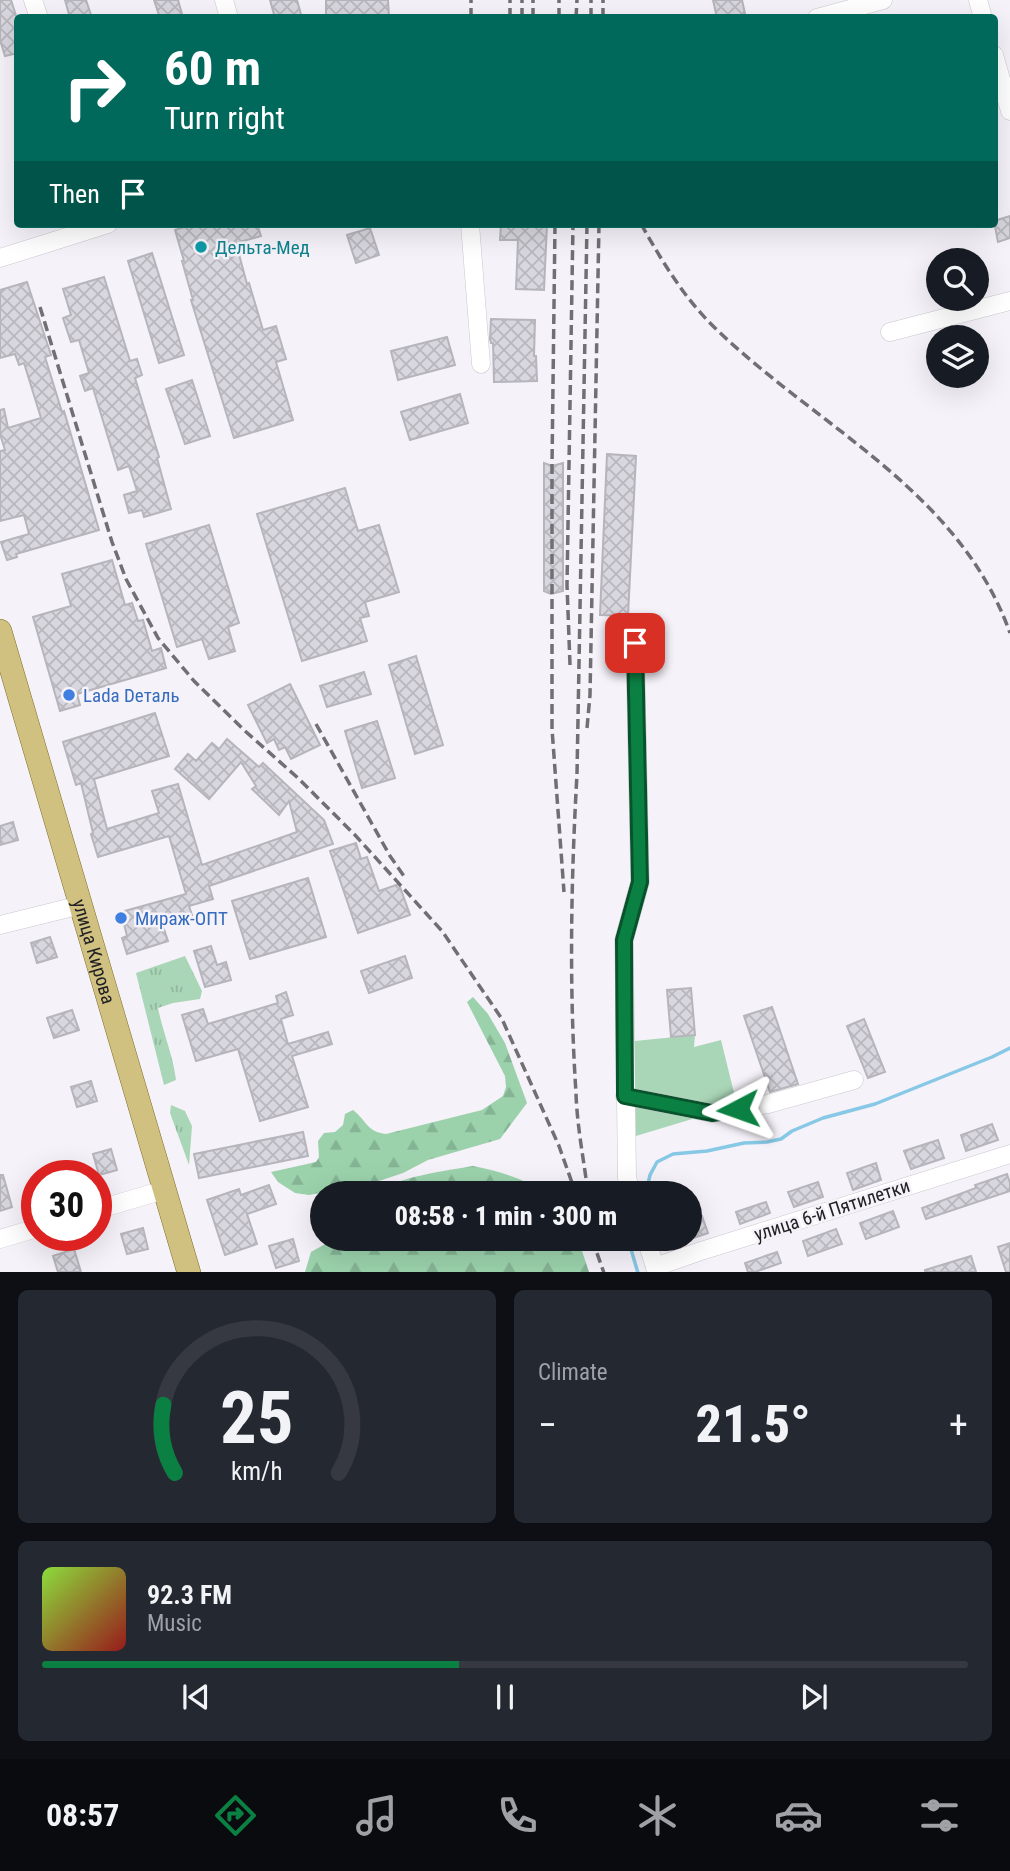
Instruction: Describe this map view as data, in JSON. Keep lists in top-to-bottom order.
{
  "streets": {
    "main road": ["улица Кирова"],
    "street": ["улица 6-й Пятилетки"]
  },
  "places": ["Дельта-Мед", "Lada Dеталь", "Мираж-ОПТ"],
  "page": {
    "turn": ["60 m", "Turn right"],
    "then": "Then",
    "limit": "30",
    "trip": "08:58 · 1 min · 300 m",
    "tile": "Climate",
    "heat": ["−", "21.5°", "+"],
    "song": ["92.3 FM", "Music"],
    "tabs": "08:57",
    "gauge": ["25", "km/h"]
  }
}
